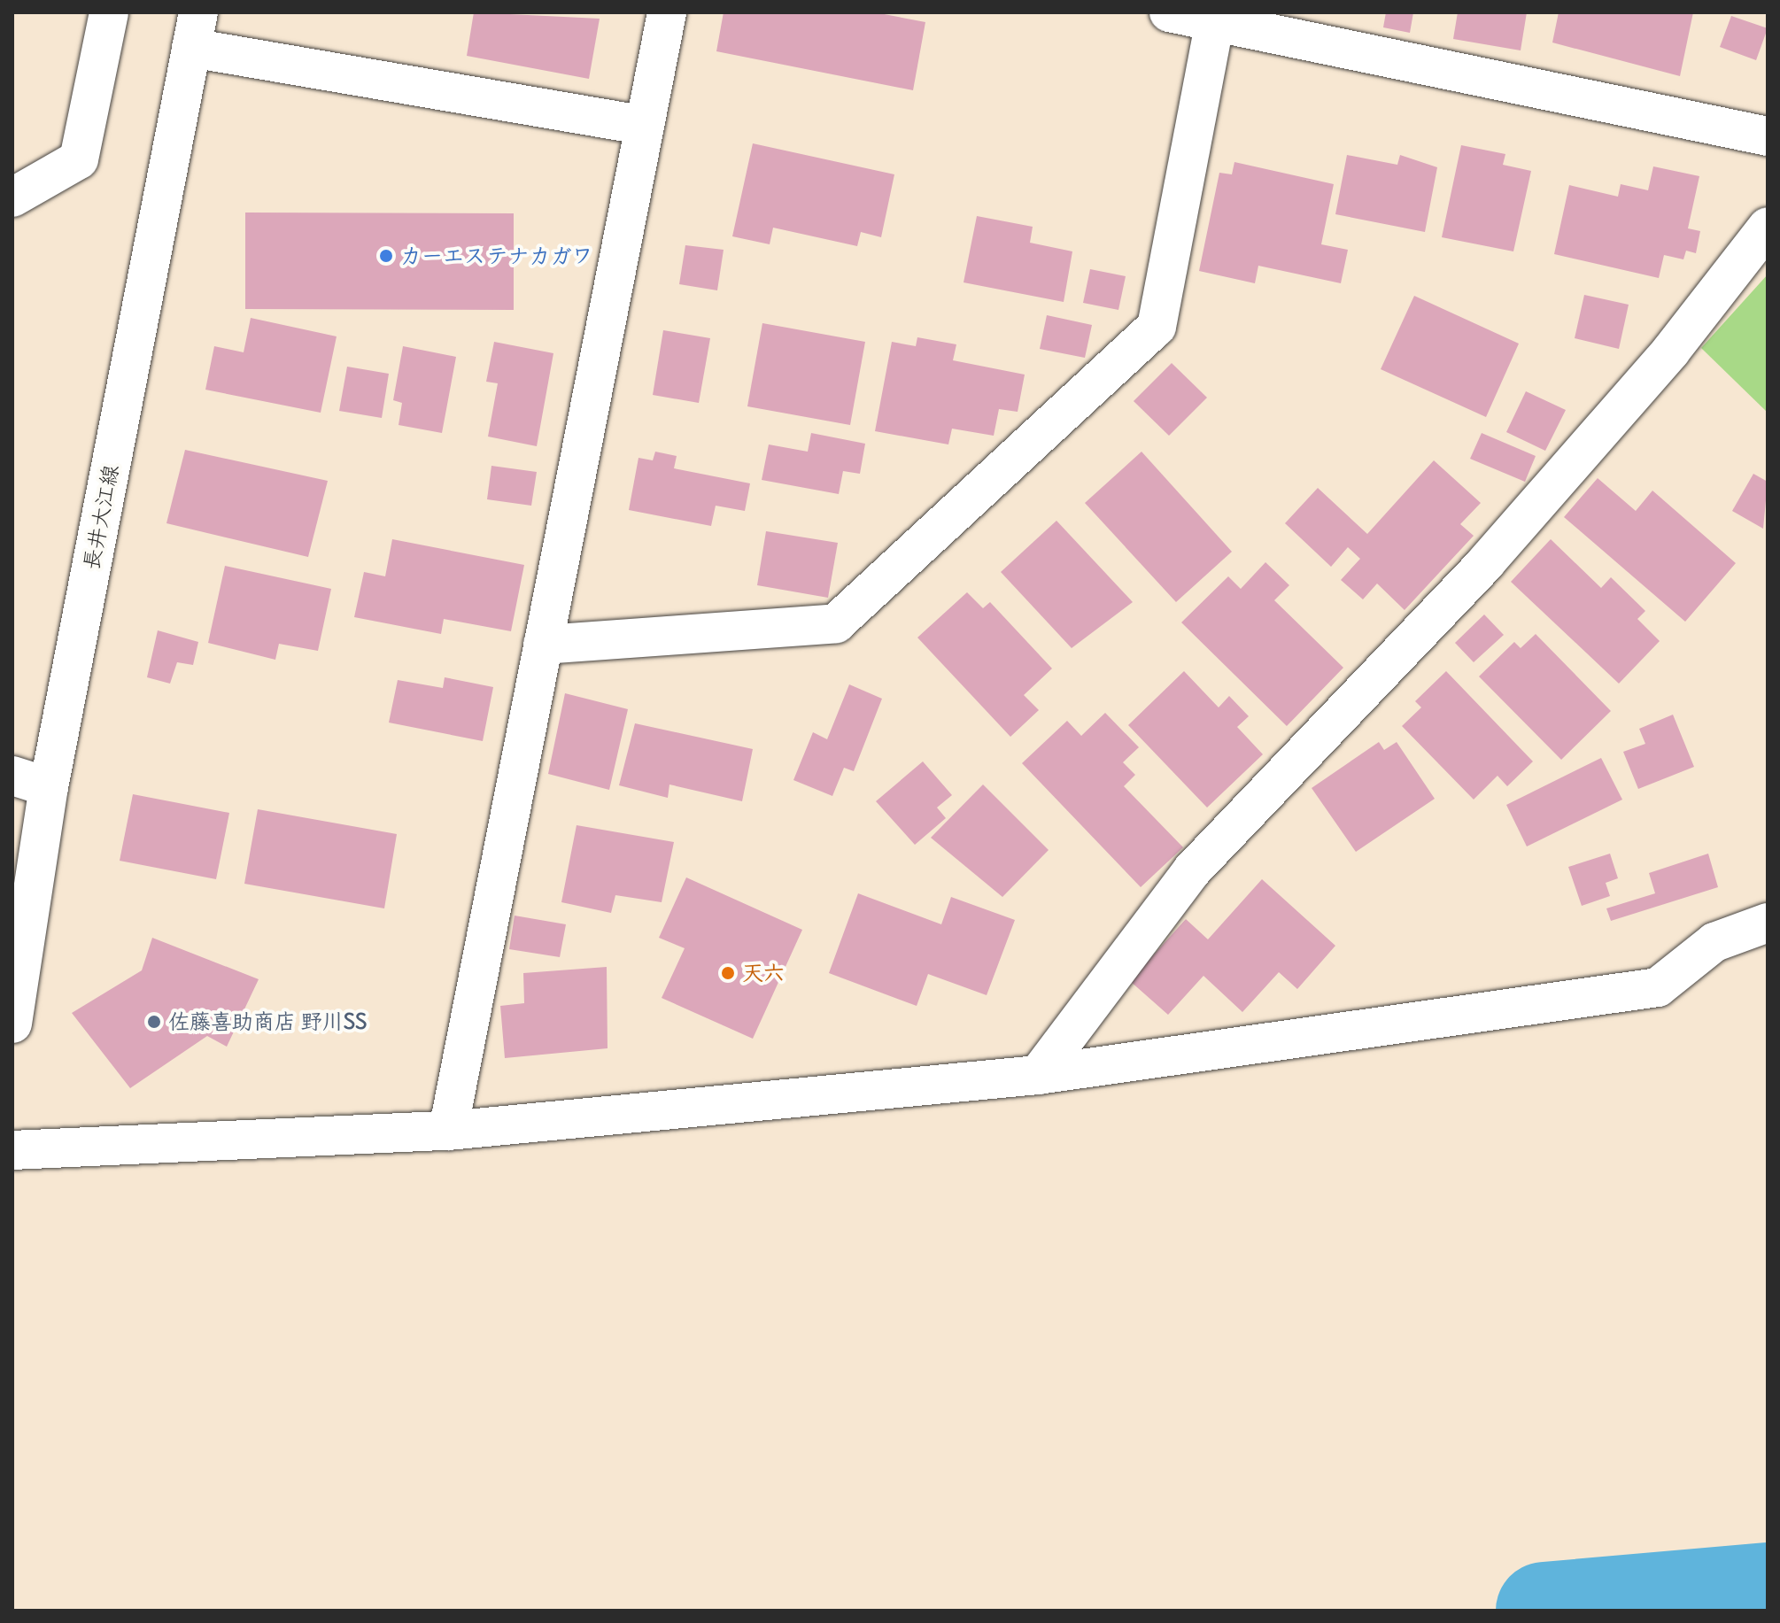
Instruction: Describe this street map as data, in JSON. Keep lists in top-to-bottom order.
{
  "streets": {
    "street": ["長井大江線"]
  },
  "places": ["カーエステナカガワ", "天六", "佐藤喜助商店 野川SS"]
}
